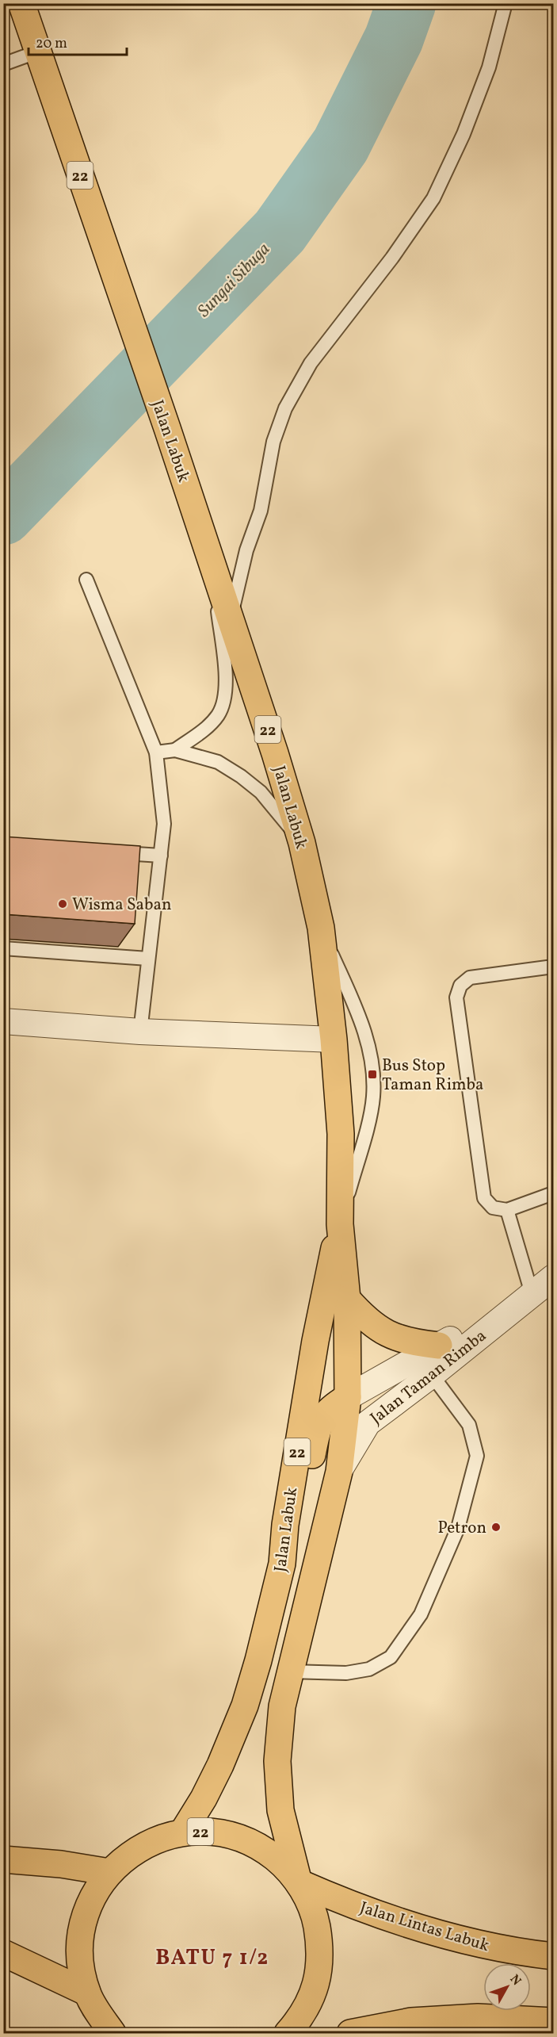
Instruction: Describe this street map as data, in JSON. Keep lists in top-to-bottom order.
{
  "streets": {
    "main road": ["22", "Jalan Labuk", "Jalan Lintas Labuk"],
    "street": ["Jalan Taman Rimba"]
  },
  "crossings": [
    ["22", "Jalan Labuk"],
    ["22", "Jalan Lintas Labuk"]
  ],
  "districts": ["BATU 7 1/2"],
  "water": ["Sungai Sibuga"],
  "places": {
    "other": ["Wisma Saban", "Petron"],
    "transit": ["Bus Stop Taman Rimba"]
  },
  "scale_bar": "20 m",
  "north": "top right"
}
